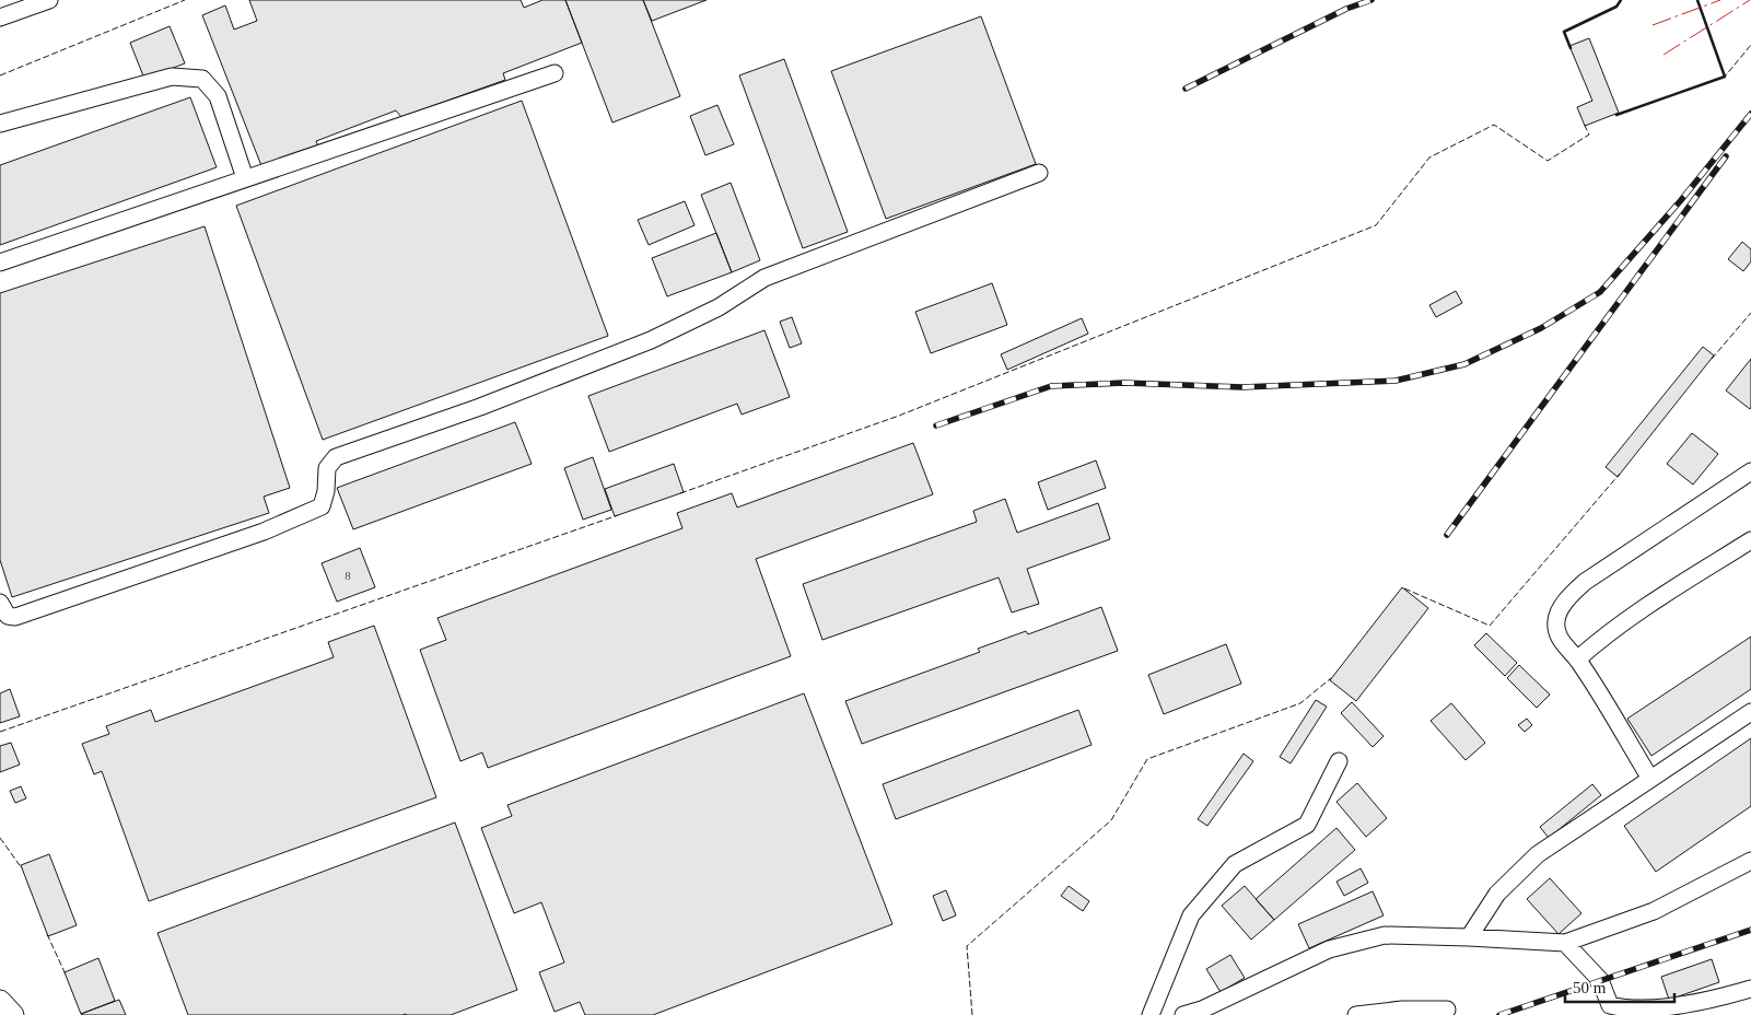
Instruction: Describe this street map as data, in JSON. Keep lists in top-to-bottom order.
{
  "house_numbers": ["8"],
  "scale_bar": "50 m"
}
